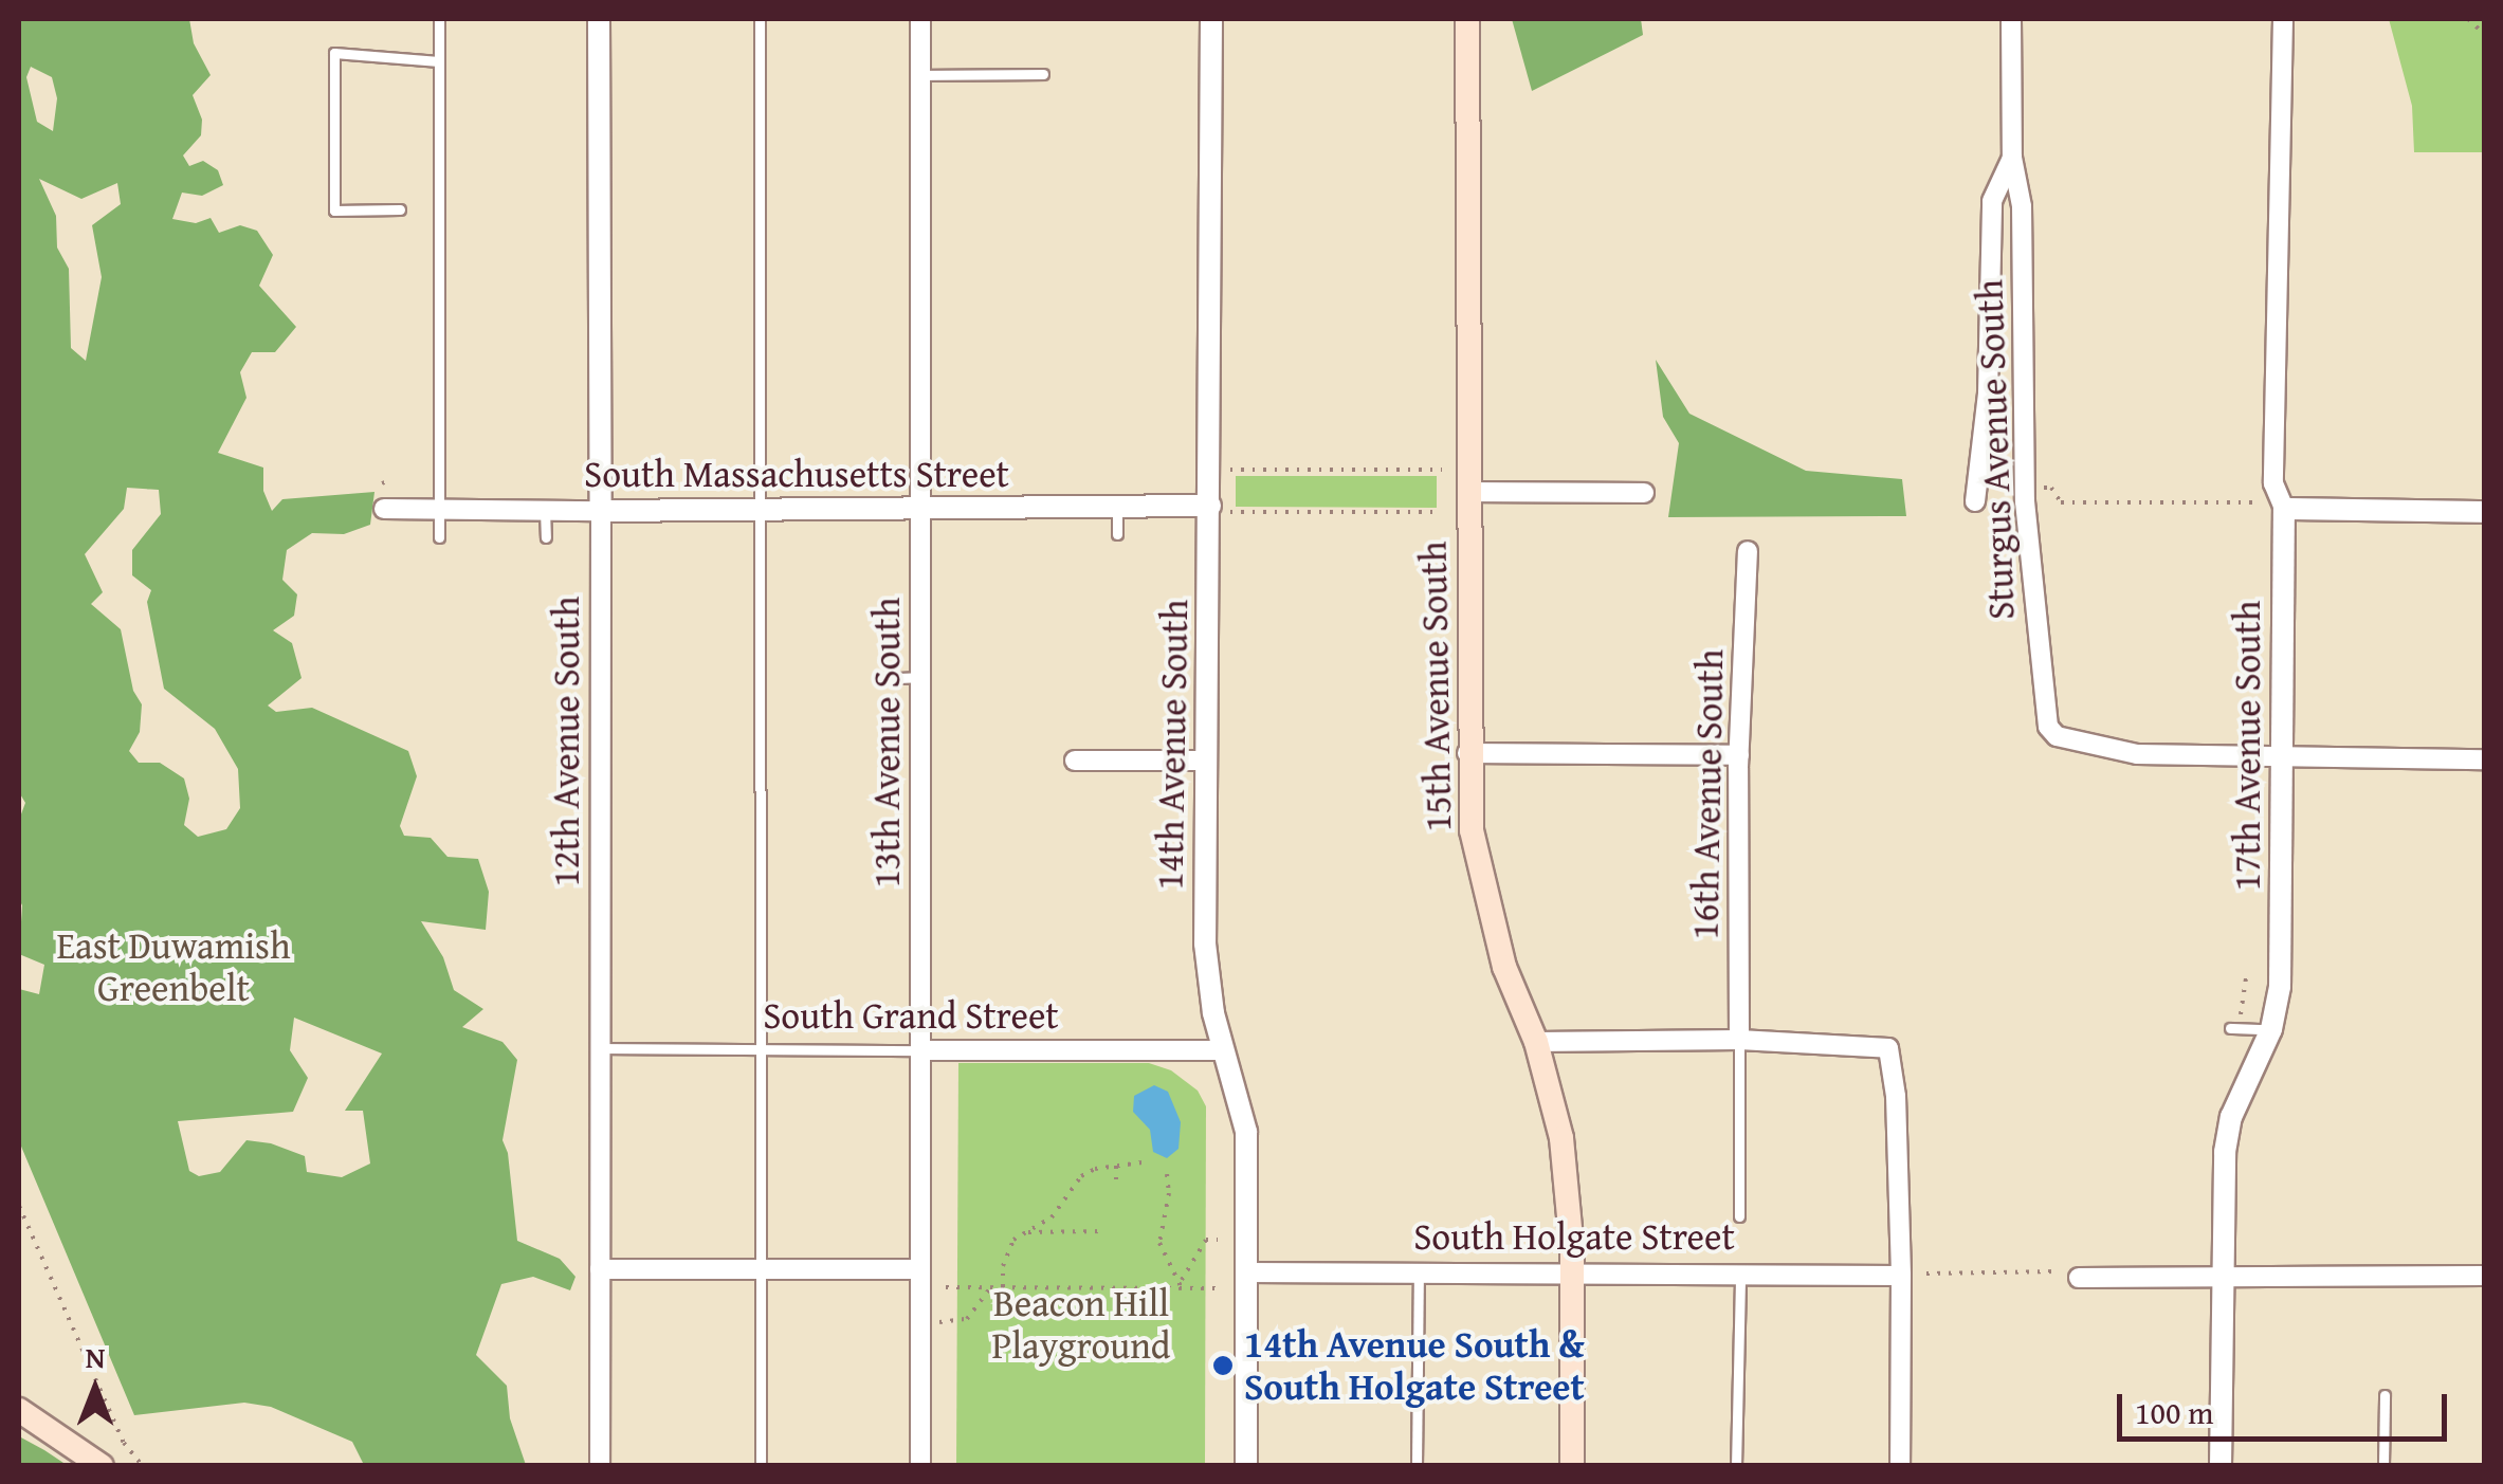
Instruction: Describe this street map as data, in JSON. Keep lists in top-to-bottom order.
{
  "streets": {
    "main road": ["15th Avenue South"],
    "street": [
      "Sturgus Avenue South",
      "South Massachusetts Street",
      "12th Avenue South",
      "13th Avenue South",
      "14th Avenue South",
      "17th Avenue South",
      "16th Avenue South",
      "South Grand Street",
      "South Holgate Street"
    ]
  },
  "crossings": [
    ["Sturgus Avenue South", "17th Avenue South"],
    ["South Massachusetts Street", "12th Avenue South"],
    ["South Massachusetts Street", "13th Avenue South"],
    ["South Massachusetts Street", "14th Avenue South"],
    ["15th Avenue South", "South Holgate Street"],
    ["12th Avenue South", "South Grand Street"],
    ["13th Avenue South", "South Grand Street"],
    ["14th Avenue South", "South Grand Street"],
    ["14th Avenue South", "South Holgate Street"]
  ],
  "parks": ["East Duwamish Greenbelt", "Beacon Hill Playground"],
  "places": ["14th Avenue South & South Holgate Street"],
  "scale_bar": "100 m",
  "north": "top"
}
